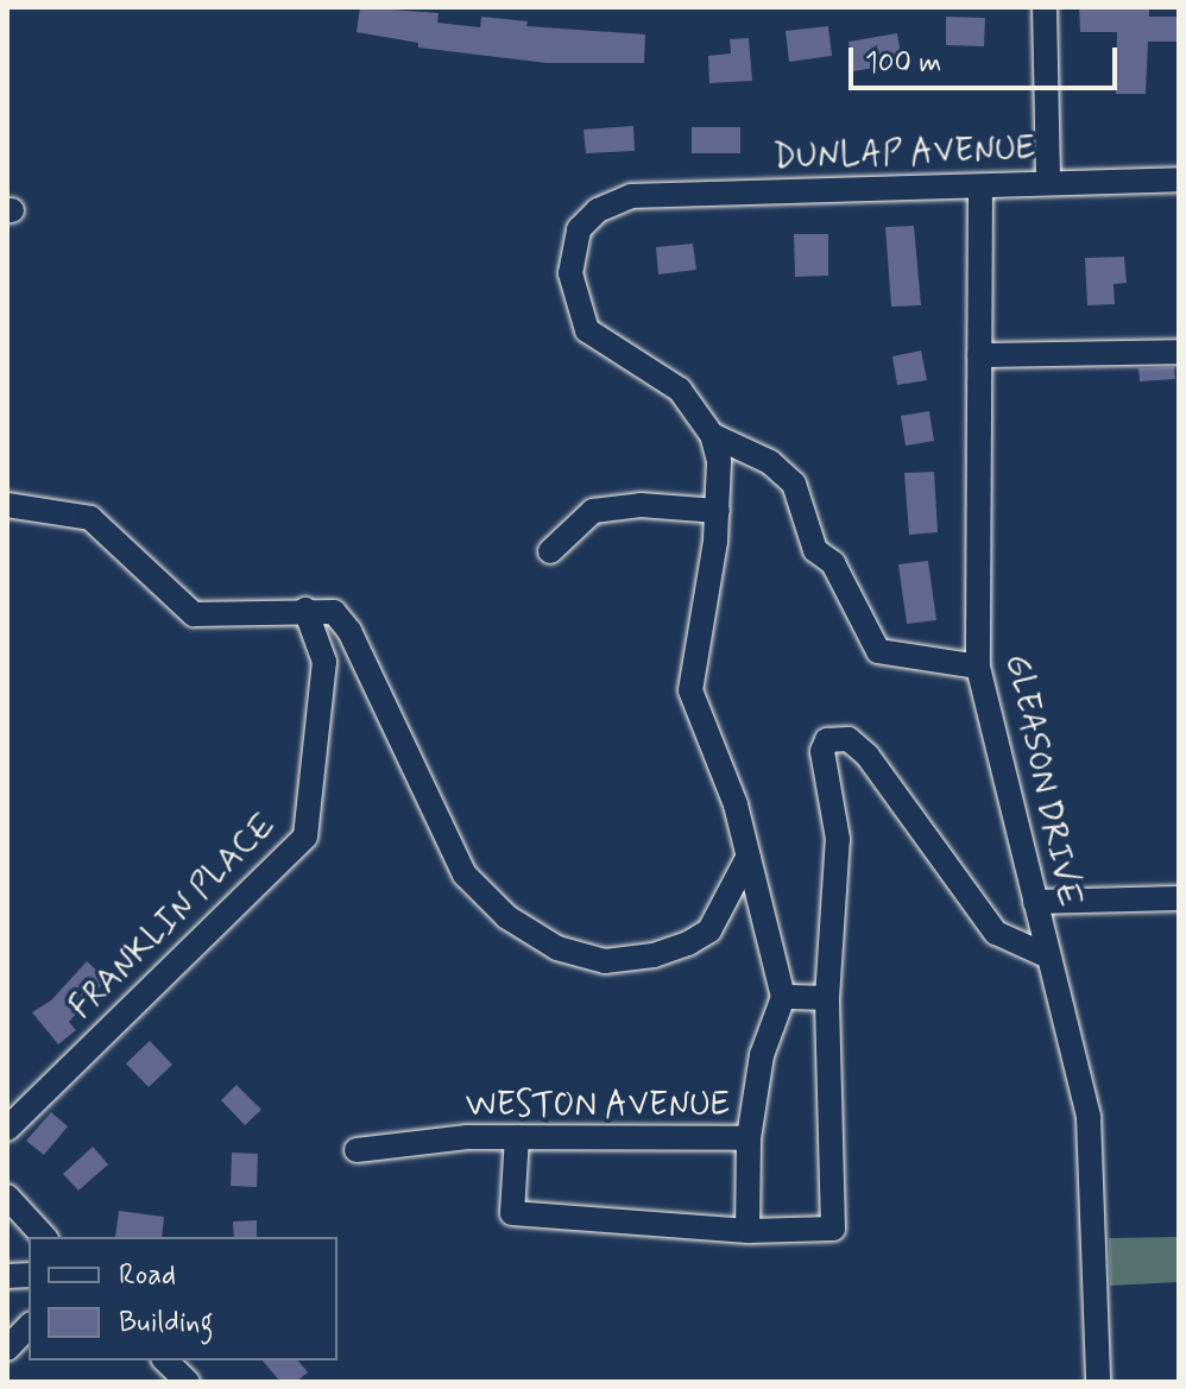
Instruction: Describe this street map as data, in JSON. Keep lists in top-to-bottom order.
{
  "streets": {
    "street": [
      "DUNLAP AVENUE",
      "GLEASON DRIVE",
      "FRANKLIN PLACE",
      "WESTON AVENUE"
    ]
  },
  "crossings": [
    ["DUNLAP AVENUE", "GLEASON DRIVE"]
  ],
  "legend": ["Road", "Building"],
  "scale_bar": "100 m"
}
